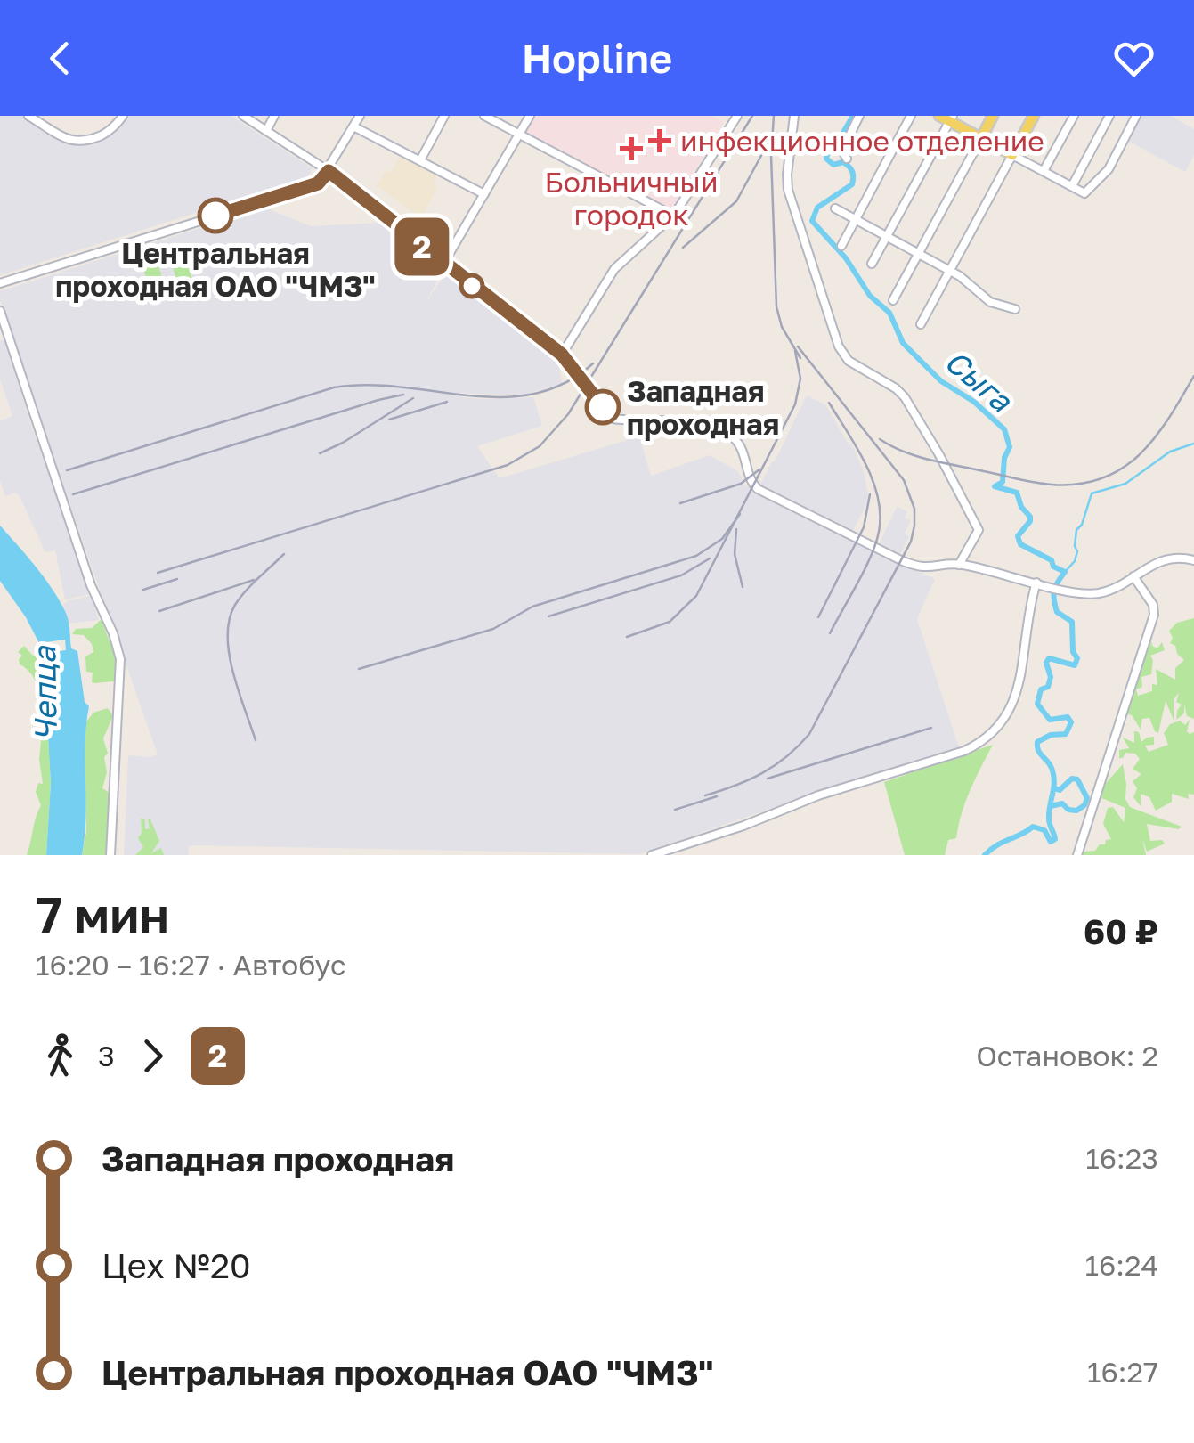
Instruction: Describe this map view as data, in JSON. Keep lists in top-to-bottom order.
{
  "water": ["Сыга", "Чепца"],
  "places": {
    "health": ["инфекционное отделение", "Больничный городок"],
    "other": ["Центральная проходная ОАО \"ЧМЗ\"", "Западная проходная"]
  },
  "lines": ["bus line 2"],
  "page": {
    "header": "Hopline",
    "on_map": "2",
    "heading": ["7 мин", "16:20 – 16:27 · Автобус", "60 ₽"],
    "legs": ["3", "2", "Остановок: 2"],
    "list": [
      {
        "name": "Западная проходная",
        "value": "16:23"
      },
      {
        "name": "Цех №20",
        "value": "16:24"
      },
      {
        "name": "Центральная проходная ОАО \"ЧМЗ\"",
        "value": "16:27"
      }
    ]
  }
}
